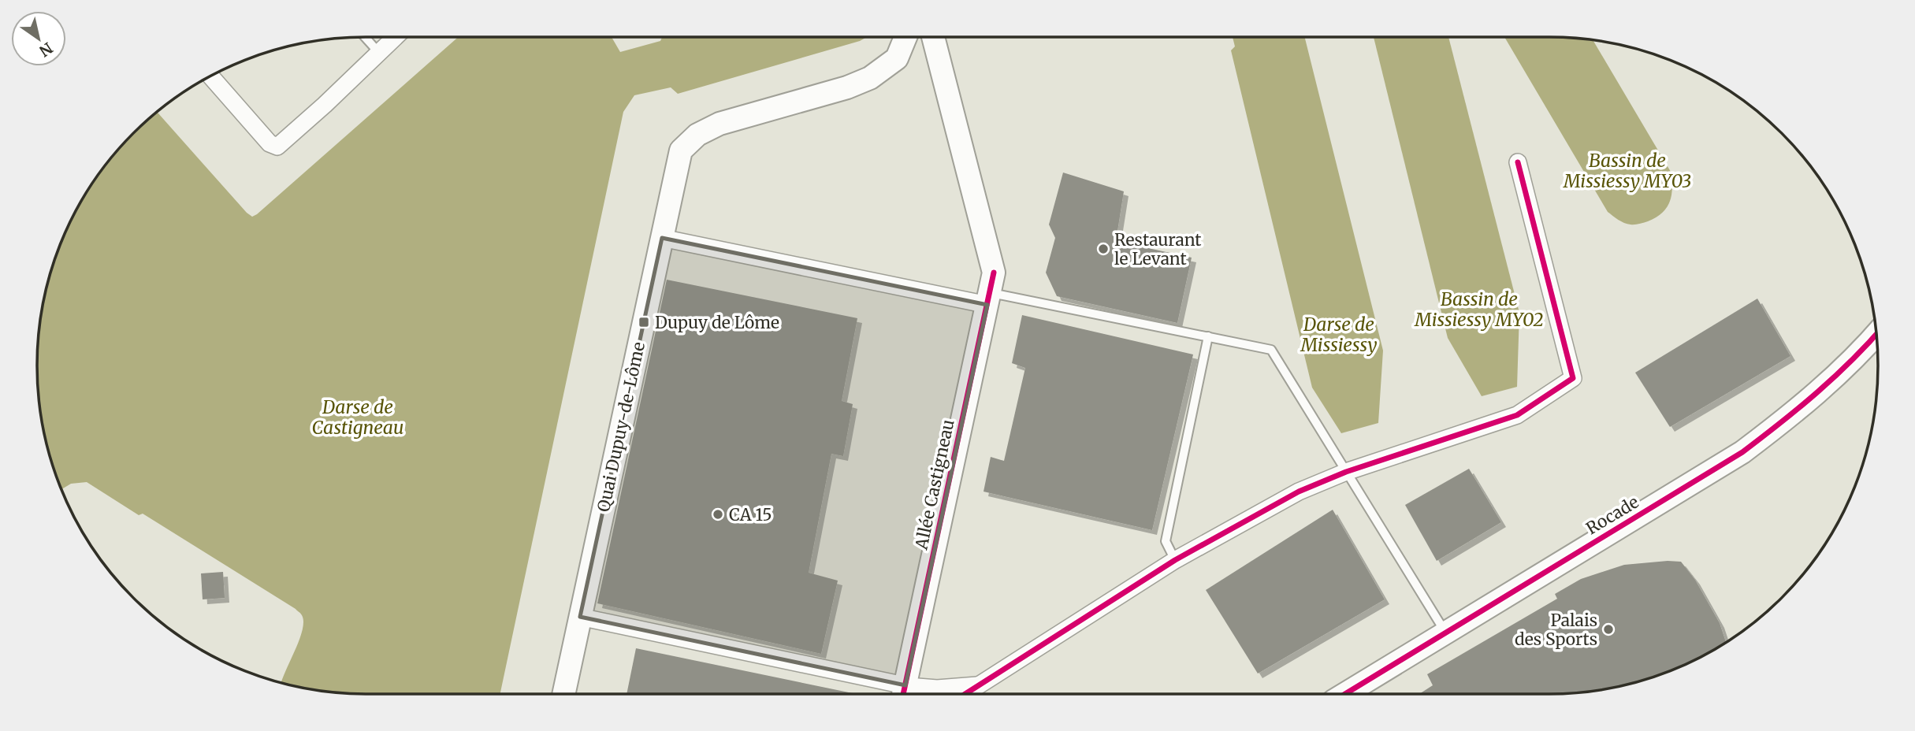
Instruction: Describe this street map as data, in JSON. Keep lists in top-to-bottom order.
{
  "streets": {
    "street": ["Quai Dupuy-de-Lôme", "Allée Castigneau", "Rocade"]
  },
  "water": [
    "Bassin de Missiessy MY03",
    "Bassin de Missiessy MY02",
    "Darse de Missiessy",
    "Darse de Castigneau"
  ],
  "places": {
    "other": ["Restaurant le Levant", "CA 15", "Palais des Sports"],
    "transit": ["Dupuy de Lôme"]
  },
  "north": "bottom right"
}
